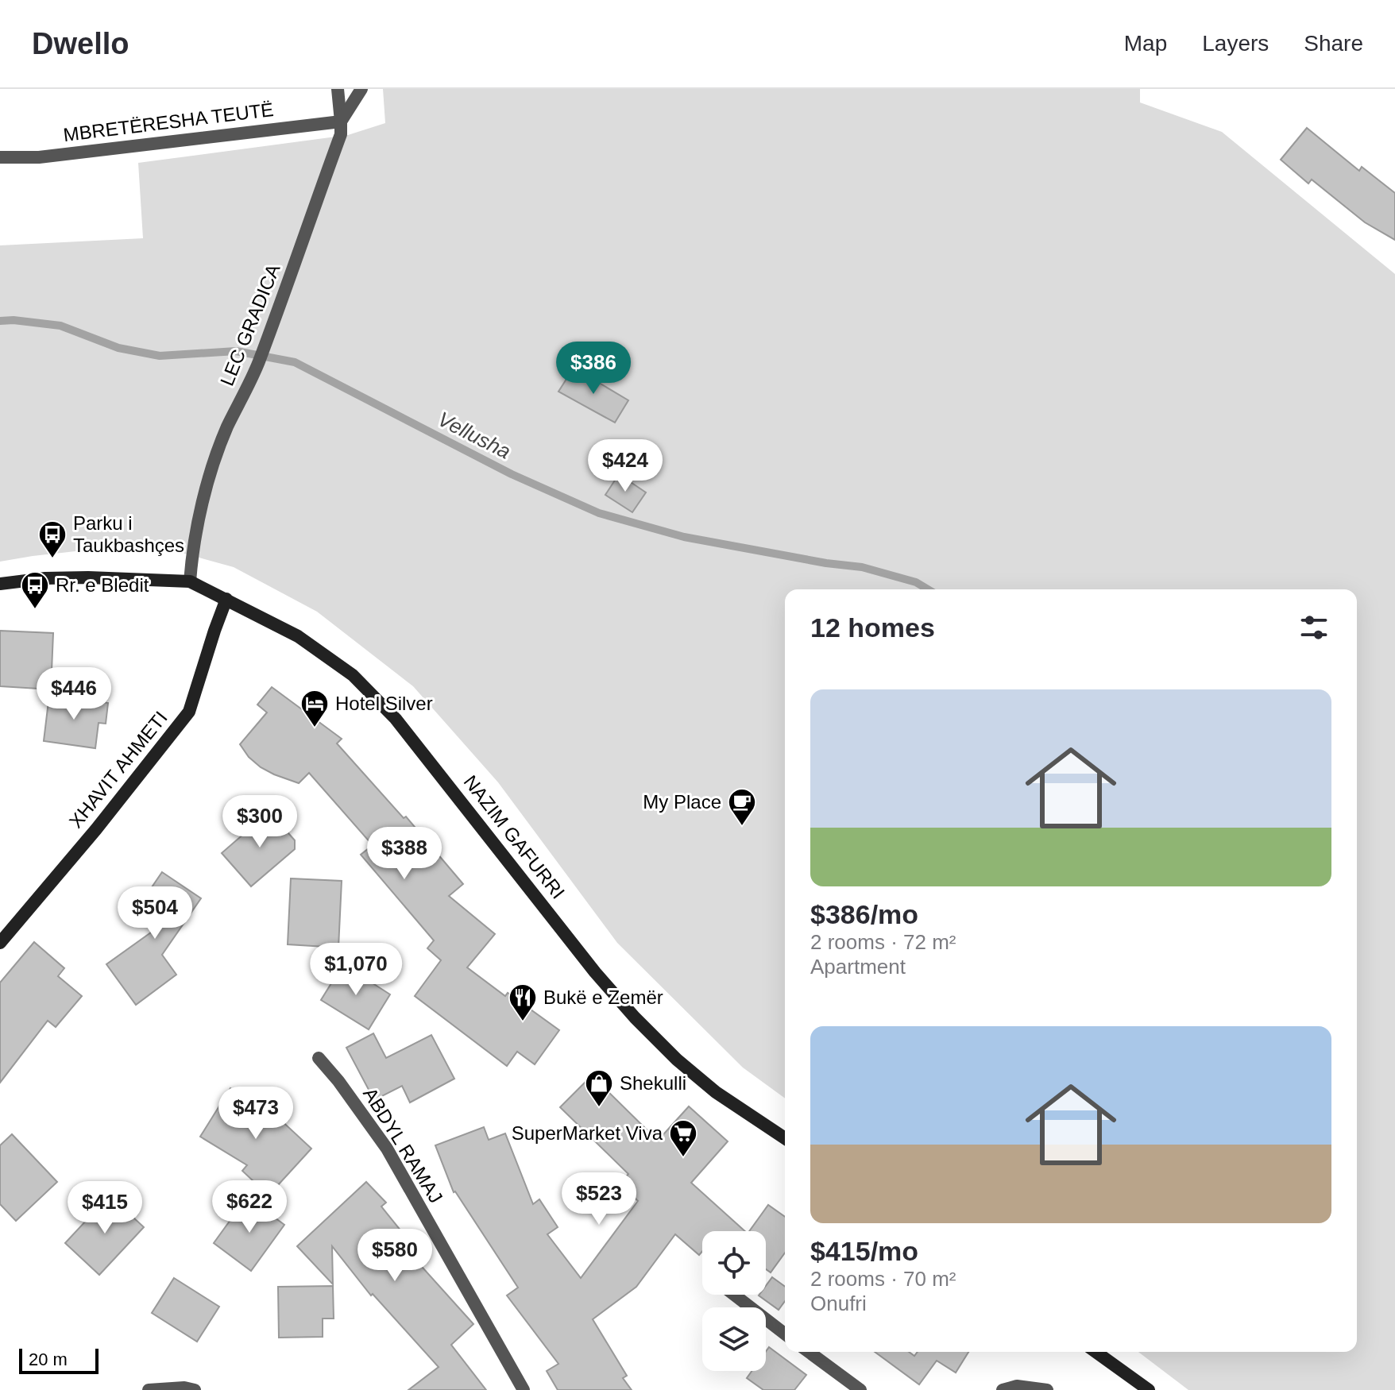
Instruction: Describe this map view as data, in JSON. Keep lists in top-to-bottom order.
{
  "streets": {
    "street": [
      "MBRETËRESHA TEUTË",
      "LEC GRADICA",
      "XHAVIT AHMETI",
      "NAZIM GAFURRI",
      "ABDYL RAMAJ"
    ]
  },
  "crossings": [
    ["MBRETËRESHA TEUTË", "LEC GRADICA"],
    ["LEC GRADICA", "NAZIM GAFURRI"],
    ["XHAVIT AHMETI", "NAZIM GAFURRI"]
  ],
  "water": ["Vellusha"],
  "places": {
    "bus stop": ["Parku i Taukbashçes", "Rr. e Bledit"],
    "hotel": ["Hotel Silver"],
    "cafe": ["My Place"],
    "restaurant": ["Bukë e Zemër"],
    "shop": ["Shekulli"],
    "supermarket": ["SuperMarket Viva"]
  },
  "scale_bar": "20 m",
  "page": {
    "header": "Dwello",
    "nav": ["Map", "Layers", "Share"],
    "price": [
      "$386",
      "$424",
      "$446",
      "$300",
      "$388",
      "$504",
      "$1,070",
      "$473",
      "$523",
      "$622",
      "$415",
      "$580"
    ],
    "heading": "12 homes",
    "list": [
      {
        "name": "$386/mo",
        "note": "2 rooms · 72 m² · Apartment"
      },
      {
        "name": "$415/mo",
        "note": "2 rooms · 70 m² · Onufri"
      }
    ],
    "scale": "20 m"
  }
}
